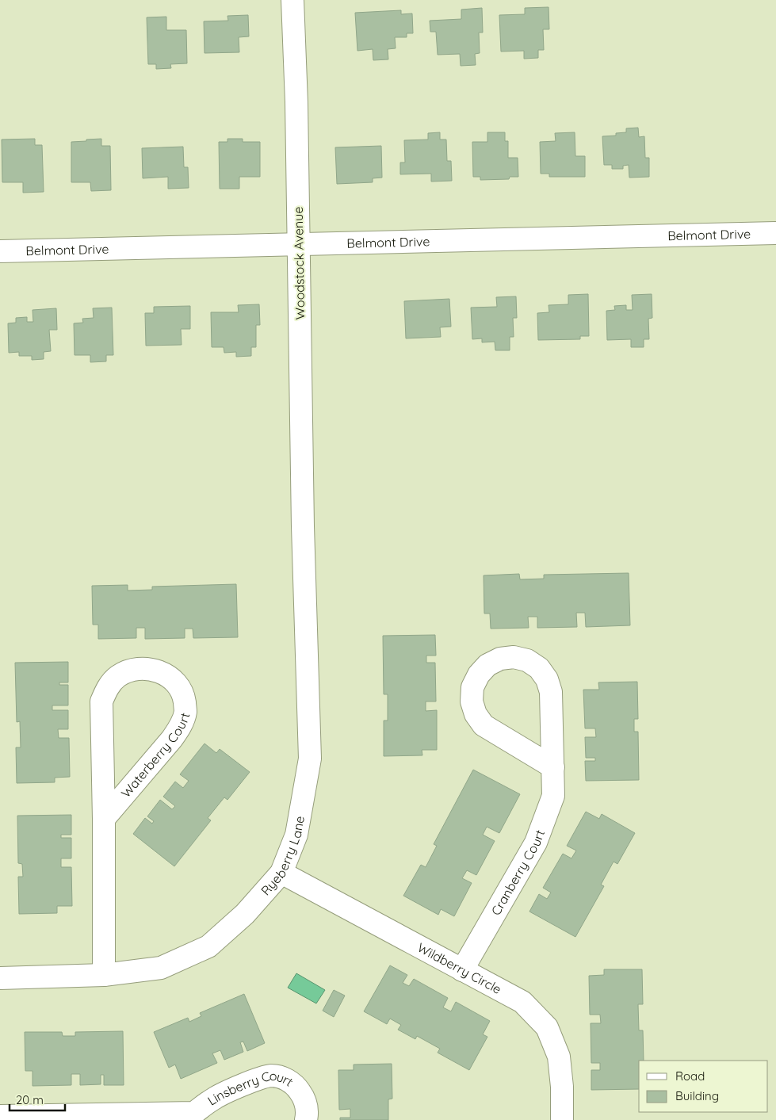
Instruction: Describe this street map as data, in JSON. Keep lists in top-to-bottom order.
{
  "streets": {
    "street": [
      "Belmont Drive",
      "Woodstock Avenue",
      "Waterberry Court",
      "Ryeberry Lane",
      "Cranberry Court",
      "Wildberry Circle",
      "Linsberry Court"
    ]
  },
  "crossings": [
    ["Belmont Drive", "Woodstock Avenue"],
    ["Woodstock Avenue", "Ryeberry Lane"],
    ["Waterberry Court", "Ryeberry Lane"],
    ["Ryeberry Lane", "Wildberry Circle"],
    ["Cranberry Court", "Wildberry Circle"]
  ],
  "legend": ["Road", "Building"],
  "scale_bar": "20 m"
}
